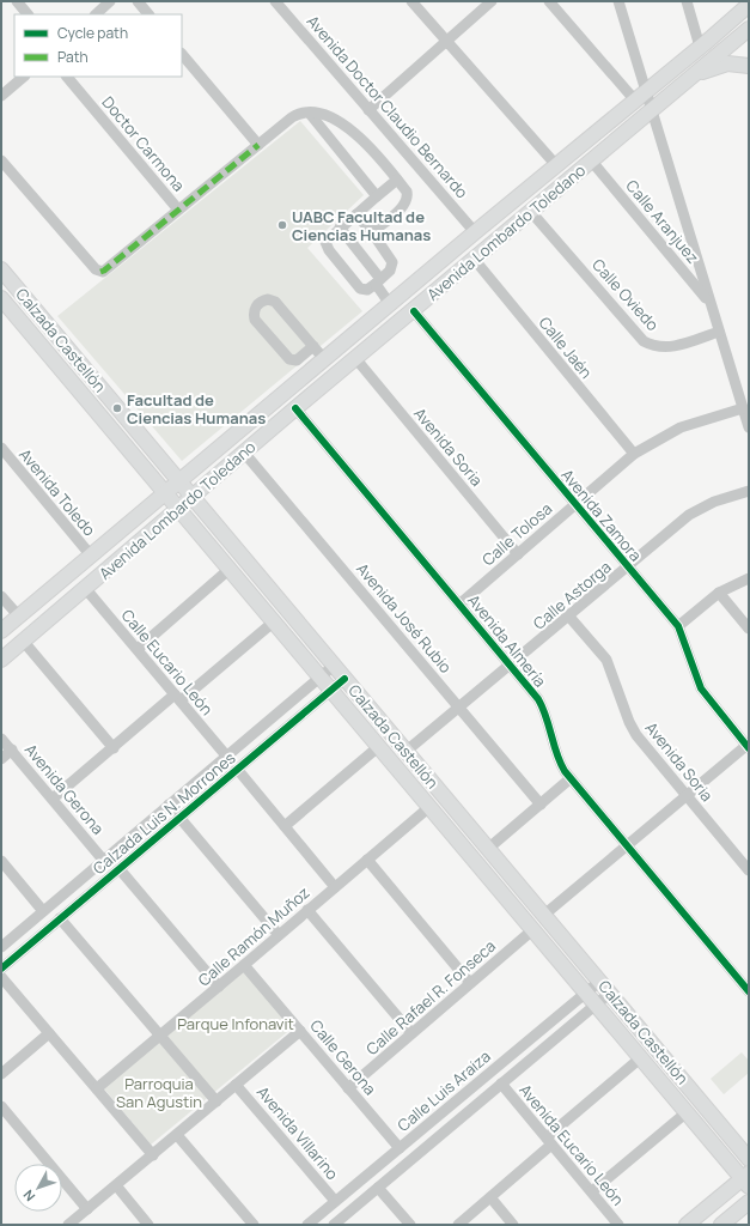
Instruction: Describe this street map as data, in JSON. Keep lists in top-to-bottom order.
{
  "streets": {
    "main road": ["Avenida Lombardo Toledano", "Calzada Castellón"],
    "street": [
      "Avenida Doctor Claudio Bernardo",
      "Doctor Carmona",
      "Calle Aranjuez",
      "Calle Oviedo",
      "Calle Jaén",
      "Avenida Soria",
      "Avenida Toledo",
      "Avenida Zamora",
      "Calle Tolosa",
      "Calle Astorga",
      "Avenida José Rubio",
      "Avenida Almería",
      "Calle Eucario León",
      "Avenida Gerona",
      "Calzada Luis N. Morrones",
      "Calle Ramón Muñoz",
      "Calle Rafael R. Fonseca",
      "Calle Gerona",
      "Calle Luis Araiza",
      "Avenida Villarino",
      "Avenida Eucario León"
    ]
  },
  "crossings": [
    ["Avenida Doctor Claudio Bernardo", "Avenida Lombardo Toledano"],
    ["Calle Aranjuez", "Avenida Lombardo Toledano"],
    ["Avenida Lombardo Toledano", "Calle Oviedo"],
    ["Avenida Lombardo Toledano", "Calzada Castellón"],
    ["Avenida Lombardo Toledano", "Calle Jaén"],
    ["Avenida Lombardo Toledano", "Avenida Soria"],
    ["Avenida Lombardo Toledano", "Avenida Toledo"],
    ["Avenida Lombardo Toledano", "Avenida Zamora"],
    ["Avenida Lombardo Toledano", "Avenida José Rubio"],
    ["Avenida Lombardo Toledano", "Avenida Almería"],
    ["Avenida Lombardo Toledano", "Calle Eucario León"],
    ["Calzada Castellón", "Calle Astorga"],
    ["Calzada Castellón", "Calzada Luis N. Morrones"],
    ["Calzada Castellón", "Calle Ramón Muñoz"],
    ["Calzada Castellón", "Calle Rafael R. Fonseca"],
    ["Calzada Castellón", "Calle Luis Araiza"],
    ["Calle Jaén", "Calle Tolosa"],
    ["Avenida Soria", "Calle Tolosa"],
    ["Avenida Soria", "Calle Astorga"],
    ["Avenida Zamora", "Calle Tolosa"],
    ["Avenida Zamora", "Calle Astorga"],
    ["Calle Tolosa", "Avenida Almería"],
    ["Calle Astorga", "Avenida José Rubio"],
    ["Calle Astorga", "Avenida Almería"],
    ["Calle Eucario León", "Calzada Luis N. Morrones"],
    ["Avenida Gerona", "Calzada Luis N. Morrones"],
    ["Calle Ramón Muñoz", "Calle Gerona"],
    ["Calle Rafael R. Fonseca", "Calle Gerona"],
    ["Calle Gerona", "Calle Luis Araiza"],
    ["Calle Luis Araiza", "Avenida Villarino"],
    ["Calle Luis Araiza", "Avenida Eucario León"]
  ],
  "parks": ["Parque Infonavit", "Parroquia San Agustin"],
  "places": ["UABC Facultad de Ciencias Humanas", "Facultad de Ciencias Humanas"],
  "legend": ["Cycle path", "Path"],
  "north": "bottom left"
}
